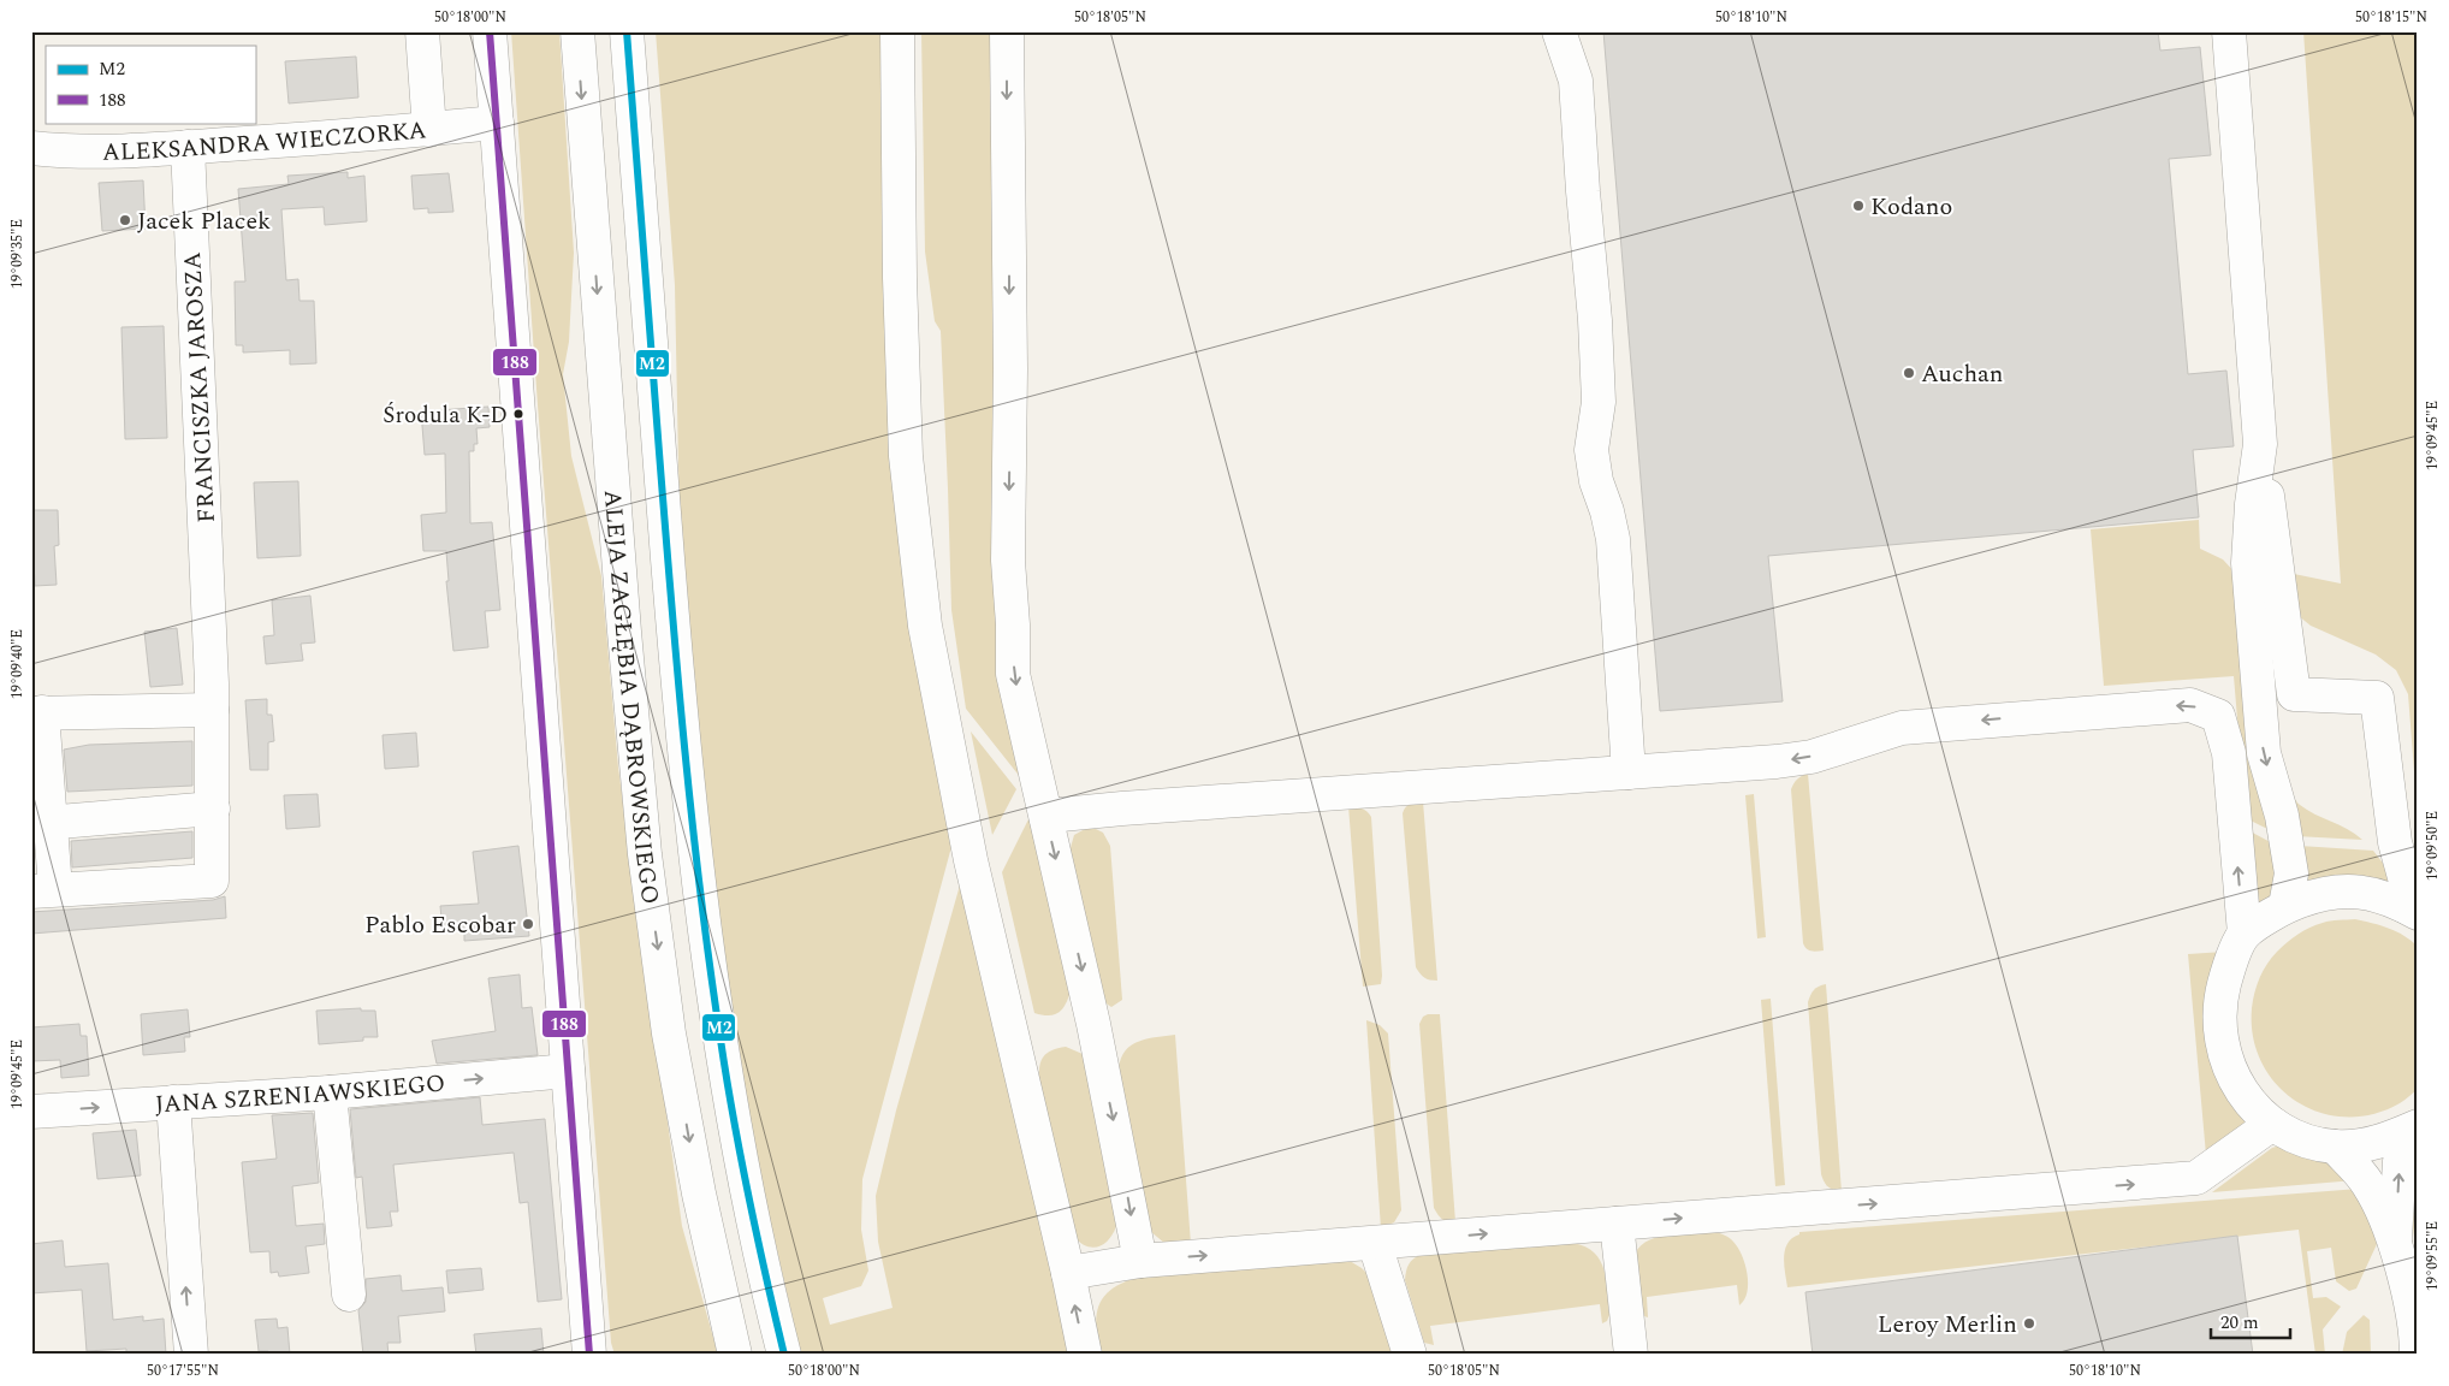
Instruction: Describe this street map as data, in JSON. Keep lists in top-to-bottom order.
{
  "streets": {
    "street": [
      "ALEKSANDRA WIECZORKA",
      "FRANCISZKA JAROSZA",
      "ALEJA ZAGŁĘBIA DĄBROWSKIEGO",
      "JANA SZRENIAWSKIEGO"
    ]
  },
  "crossings": [
    ["ALEKSANDRA WIECZORKA", "FRANCISZKA JAROSZA"]
  ],
  "one_way": ["JANA SZRENIAWSKIEGO"],
  "places": [
    "Kodano",
    "Jacek Placek",
    "Auchan",
    "Środula K-D",
    "Pablo Escobar",
    "Leroy Merlin"
  ],
  "lines": ["transit line M2", "transit line 188"],
  "legend": ["M2", "188"],
  "scale_bar": "20 m",
  "coordinates": [
    "50°18'00\"N",
    "50°18'05\"N",
    "50°18'10\"N",
    "50°18'15\"N",
    "19°09'35\"E",
    "19°09'45\"E",
    "19°09'40\"E",
    "19°09'50\"E",
    "19°09'55\"E",
    "50°17'55\"N"
  ]
}
